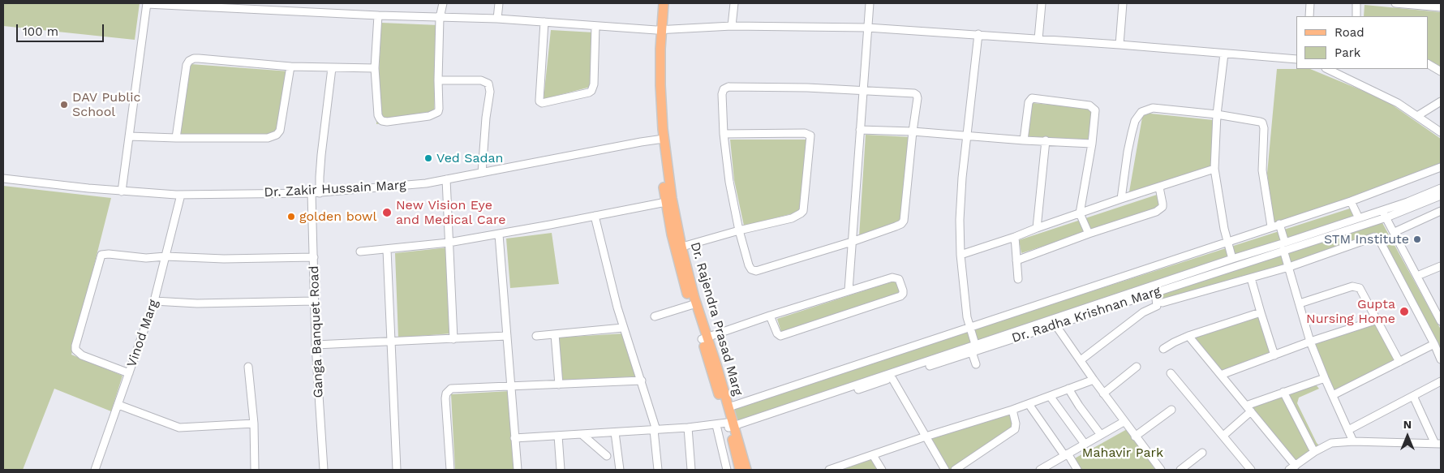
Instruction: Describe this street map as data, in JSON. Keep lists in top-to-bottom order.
{
  "streets": {
    "main road": ["Dr. Rajendra Prasad Marg"],
    "street": [
      "Dr. Zakir Hussain Marg",
      "Dr. Radha Krishnan Marg",
      "Ganga Banquet Road",
      "Vinod Marg"
    ]
  },
  "crossings": [
    ["Dr. Zakir Hussain Marg", "Dr. Rajendra Prasad Marg"],
    ["Dr. Zakir Hussain Marg", "Ganga Banquet Road"],
    ["Dr. Zakir Hussain Marg", "Vinod Marg"],
    ["Dr. Radha Krishnan Marg", "Dr. Rajendra Prasad Marg"]
  ],
  "parks": ["Mahavir Park"],
  "places": [
    "DAV Public School",
    "Ved Sadan",
    "New Vision Eye and Medical Care",
    "golden bowl",
    "STM Institute",
    "Gupta Nursing Home"
  ],
  "legend": ["Road", "Park"],
  "scale_bar": "100 m",
  "north": "top"
}
